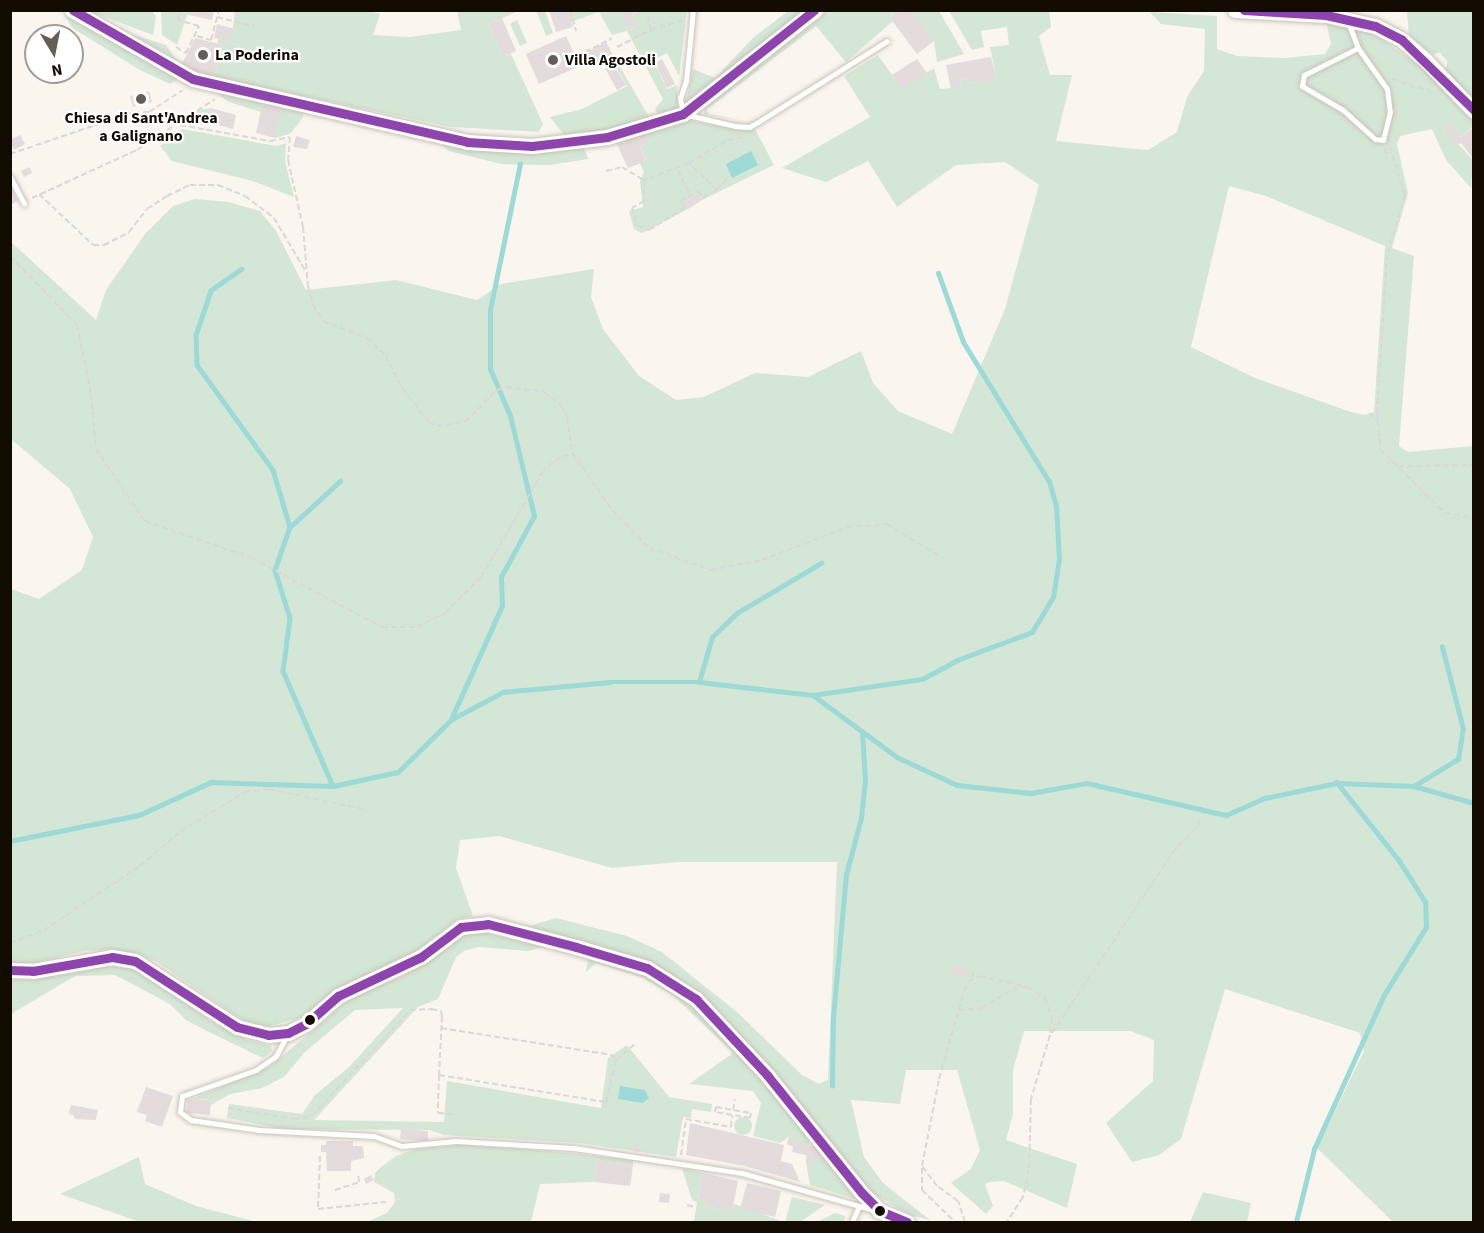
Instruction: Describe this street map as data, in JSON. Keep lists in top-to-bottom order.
{
  "places": ["La Poderina", "Villa Agostoli", "Chiesa di Sant'Andrea a Galignano"],
  "north": "bottom"
}
